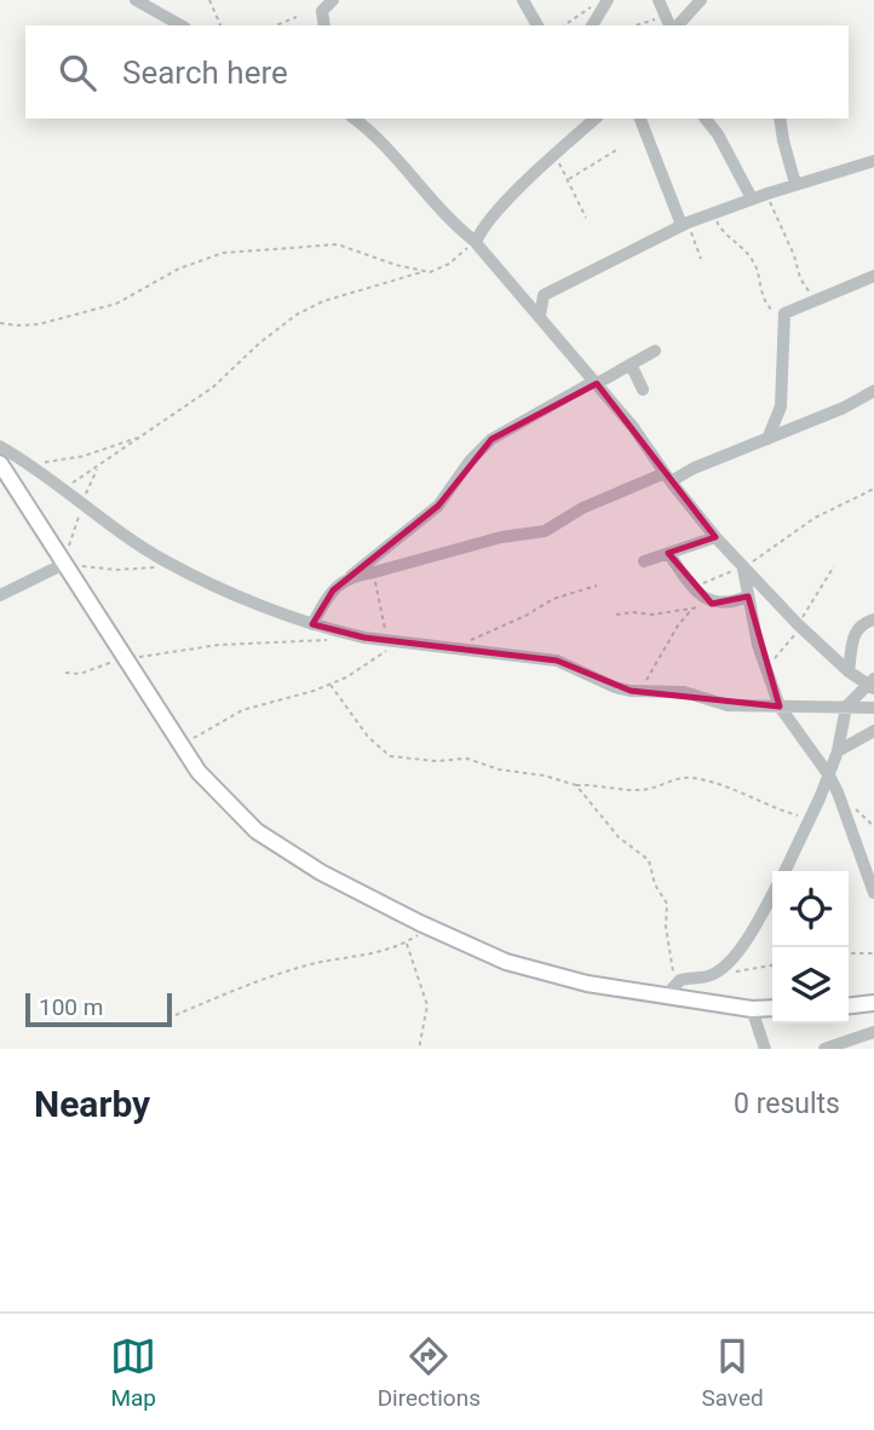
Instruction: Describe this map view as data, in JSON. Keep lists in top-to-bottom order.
{
  "scale_bar": "100 m",
  "page": {
    "search": "Search here",
    "scale": "100 m",
    "heading": ["Nearby", "0 results"],
    "nav": ["Map", "Directions", "Saved"]
  }
}
